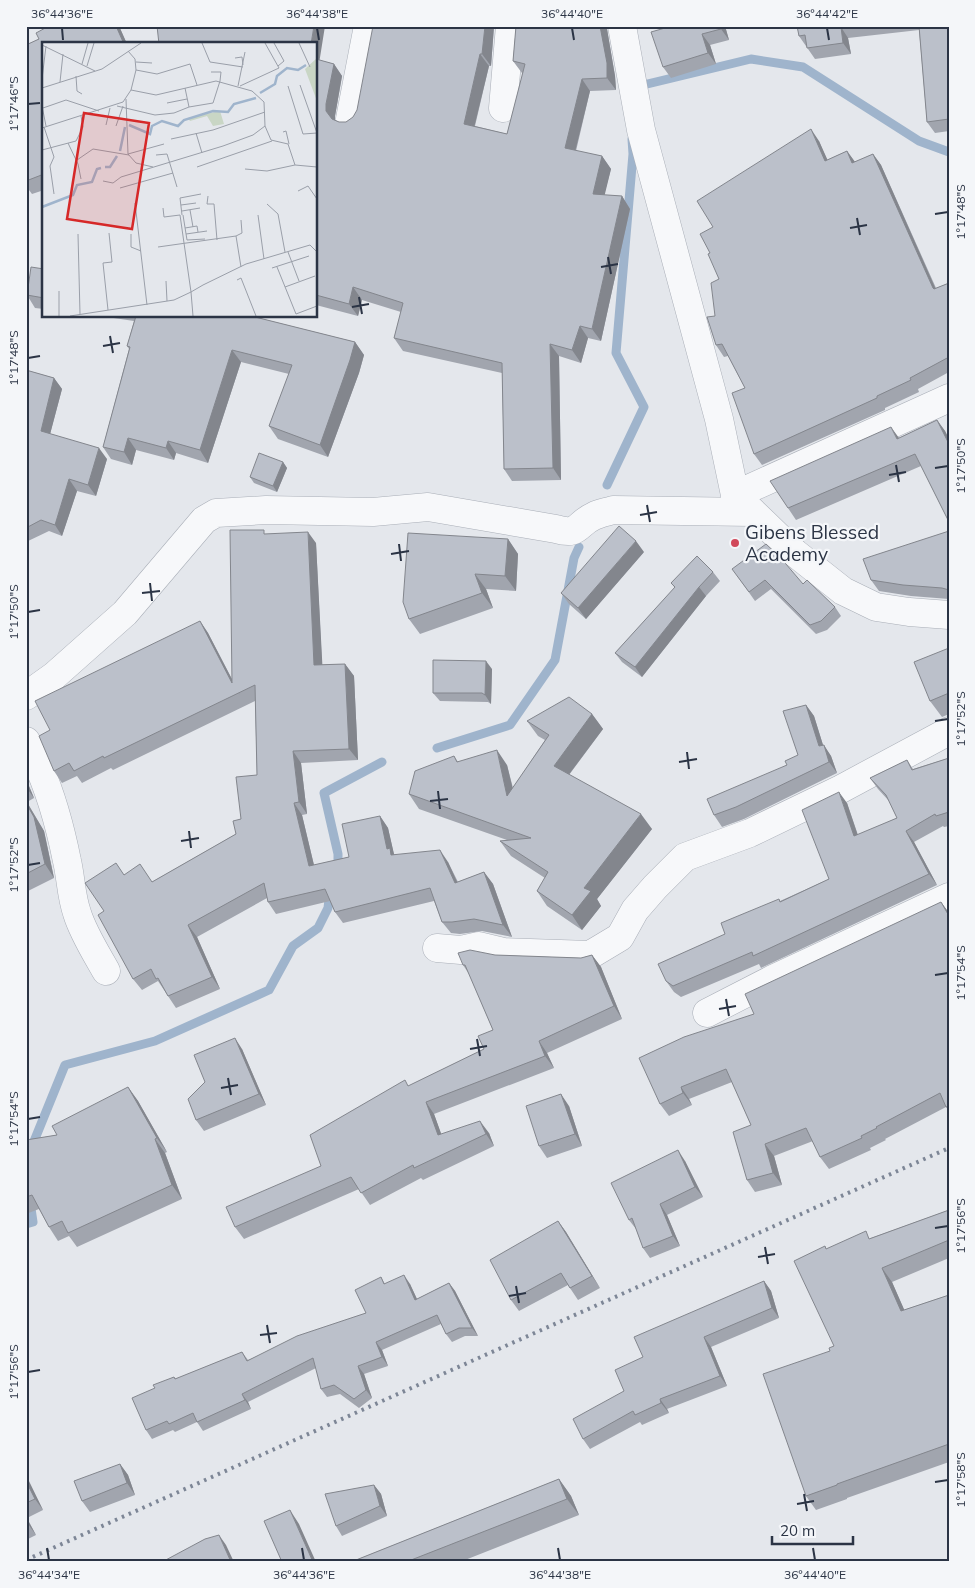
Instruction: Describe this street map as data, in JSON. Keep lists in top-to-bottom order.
{
  "places": ["Gibens Blessed Academy"],
  "scale_bar": "20 m",
  "coordinates": [
    "36°44'36\"E",
    "36°44'38\"E",
    "36°44'40\"E",
    "36°44'42\"E",
    "1°17'46\"S",
    "1°17'48\"S",
    "1°17'50\"S",
    "1°17'52\"S",
    "1°17'54\"S",
    "1°17'56\"S",
    "1°17'58\"S",
    "36°44'34\"E"
  ]
}
